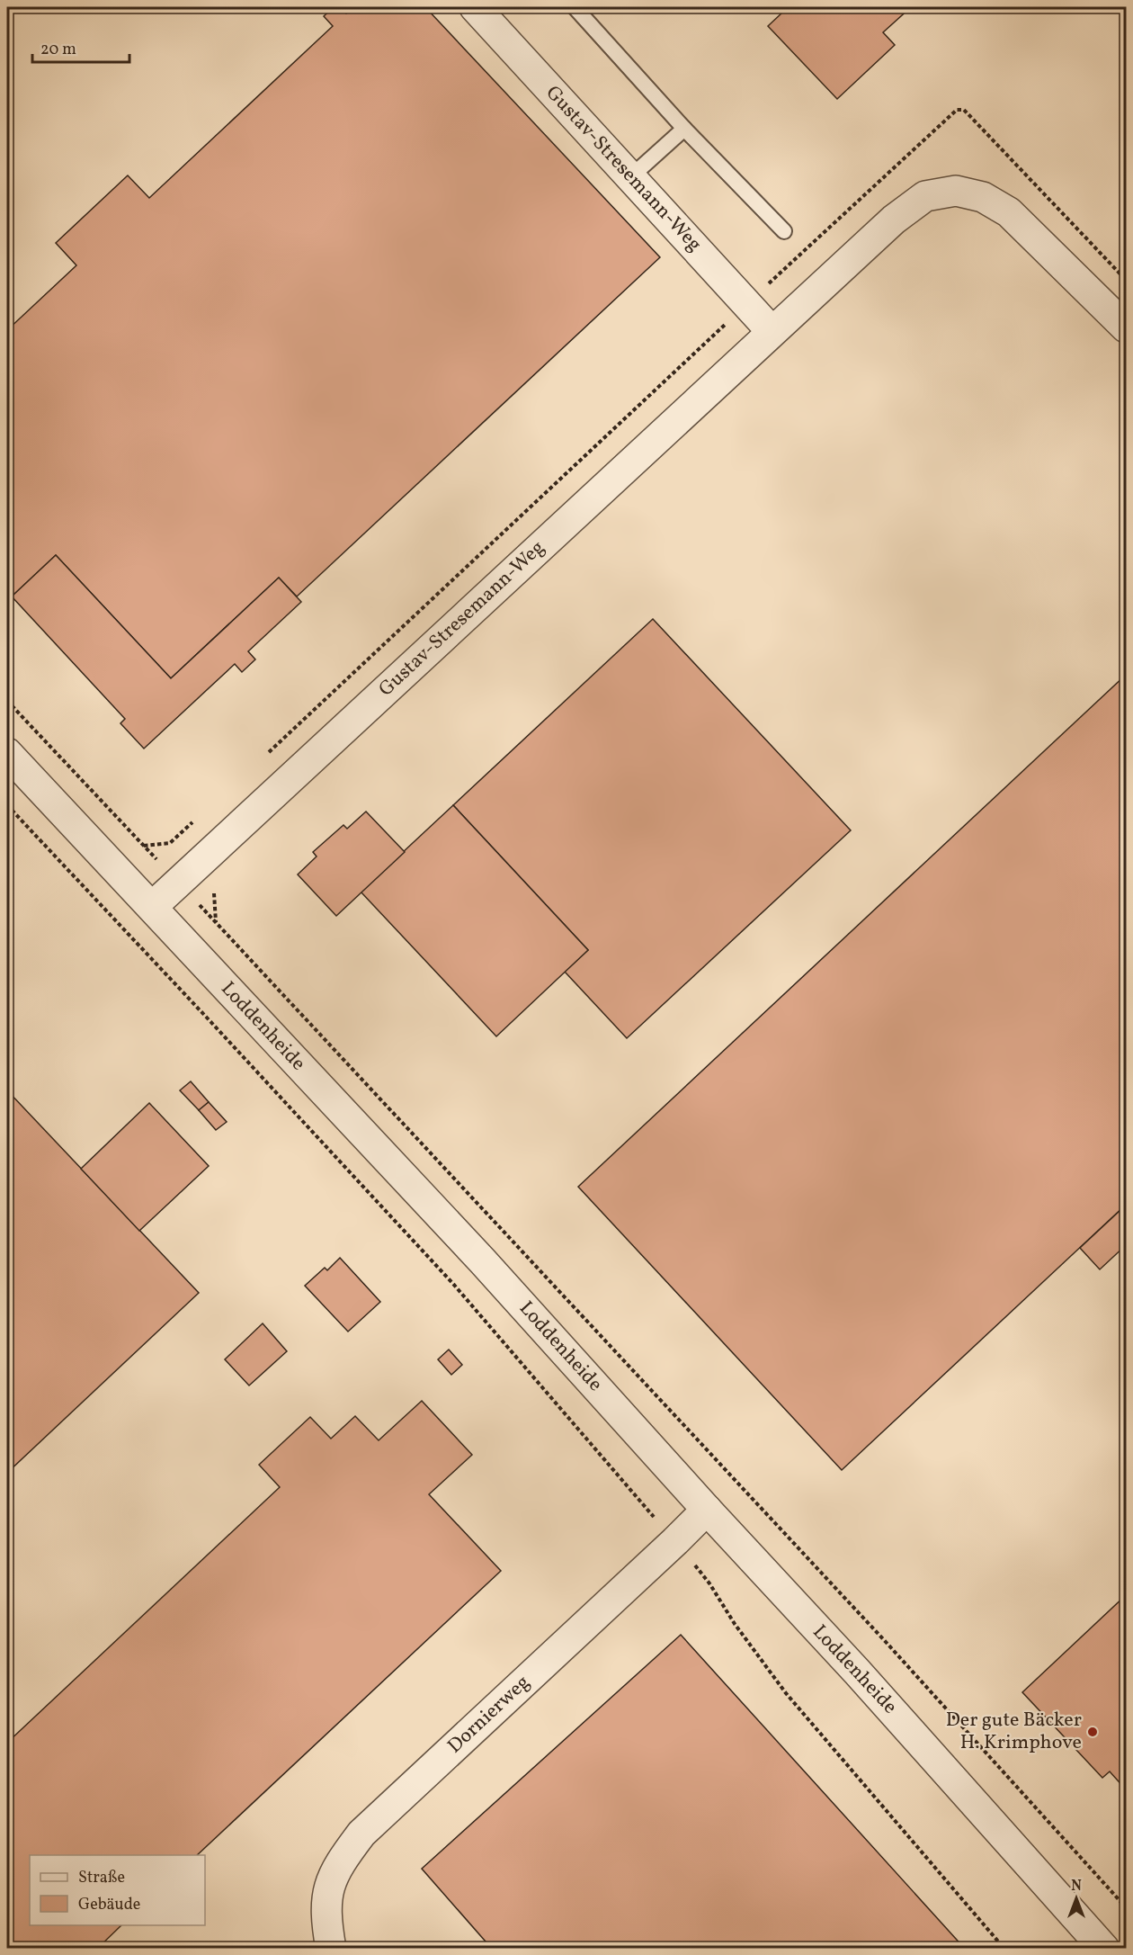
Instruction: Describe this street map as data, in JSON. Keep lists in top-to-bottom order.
{
  "streets": {
    "street": ["Gustav-Stresemann-Weg", "Loddenheide", "Dornierweg"]
  },
  "crossings": [
    ["Gustav-Stresemann-Weg", "Loddenheide"],
    ["Loddenheide", "Dornierweg"]
  ],
  "places": ["Der gute Bäcker H. Krimphove"],
  "legend": ["Straße", "Gebäude"],
  "scale_bar": "20 m",
  "north": "top"
}
